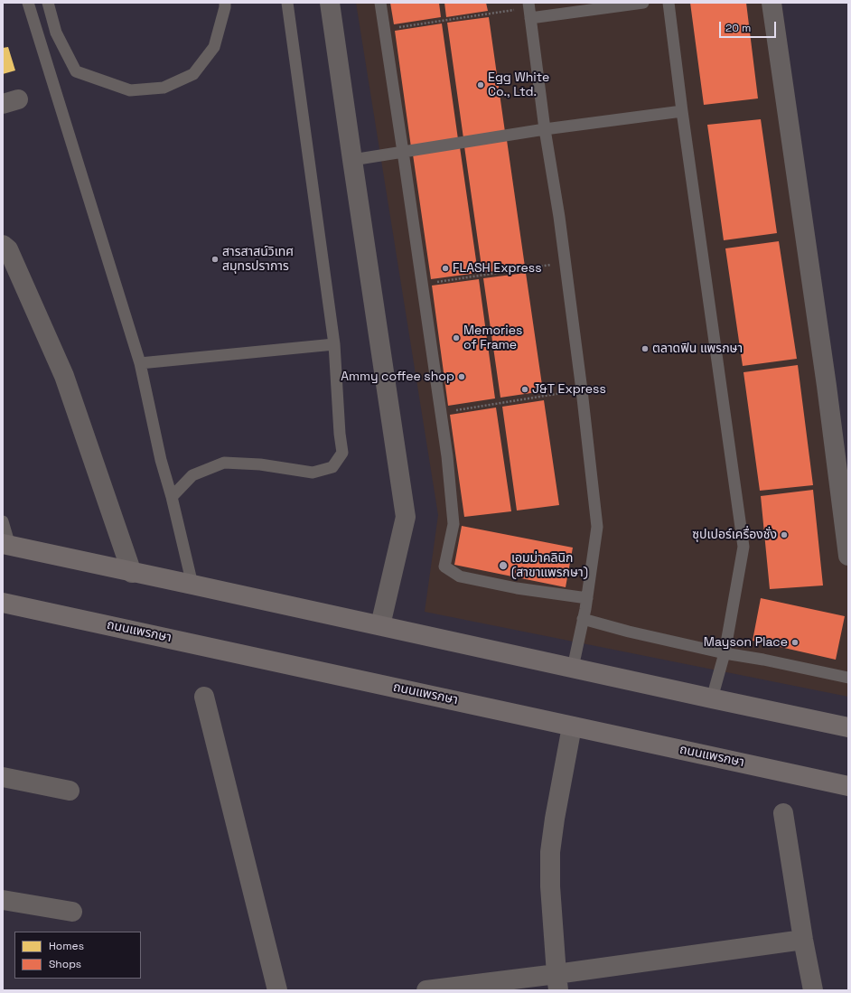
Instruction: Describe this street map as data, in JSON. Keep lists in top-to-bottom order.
{
  "streets": {
    "main road": ["ถนนแพรกษา"]
  },
  "places": [
    "Egg White Co., Ltd.",
    "สารสาสน์วิเทศ สมุทรปราการ",
    "FLASH Express",
    "Memories of Frame",
    "ตลาดฟิน แพรกษา",
    "Ammy coffee shop",
    "J&T Express",
    "ซุปเปอร์เครื่องชั่ง",
    "เอมม่าคลินิก (สาขาแพรกษา)",
    "Mayson Place"
  ],
  "legend": ["Homes", "Shops"],
  "scale_bar": "20 m"
}
